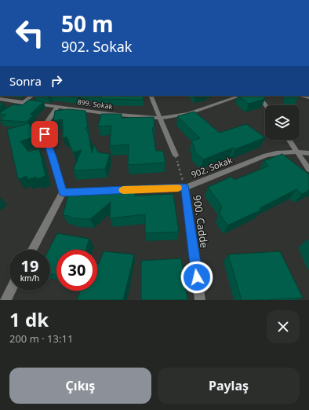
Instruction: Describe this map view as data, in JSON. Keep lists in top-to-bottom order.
{
  "streets": {
    "street": ["899. Sokak", "902. Sokak", "900. Cadde"]
  },
  "crossings": [
    ["902. Sokak", "900. Cadde"]
  ],
  "page": {
    "turn": ["50 m", "902. Sokak"],
    "then": "Sonra",
    "speed": "19 km/h",
    "limit": "30",
    "heading": ["1 dk", "200 m · 13:11"],
    "buttons": ["Çıkış", "Paylaş"]
  }
}
